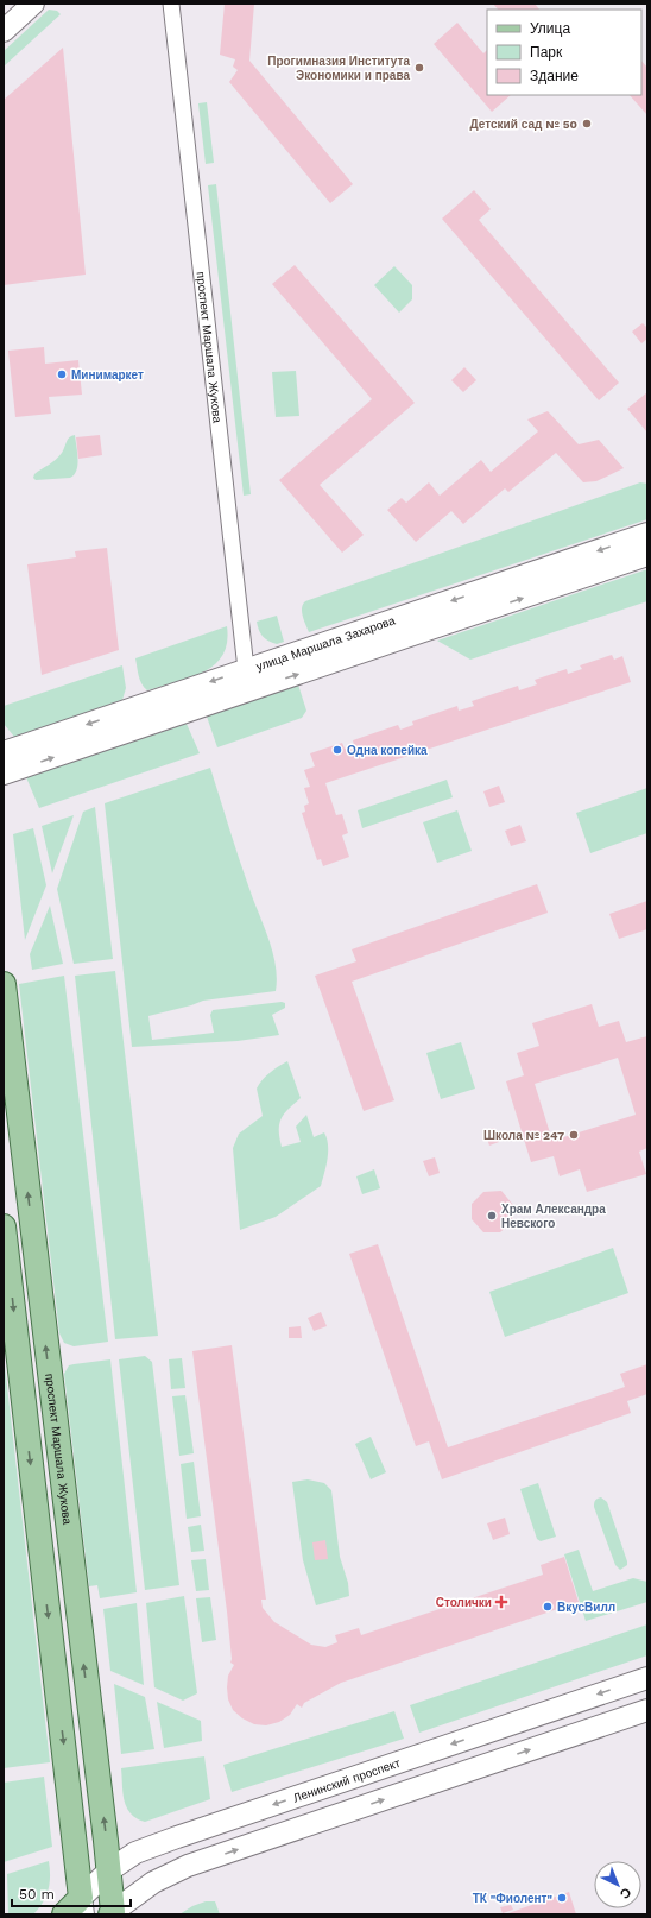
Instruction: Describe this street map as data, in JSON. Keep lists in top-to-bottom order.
{
  "streets": {
    "main road": ["проспект Маршала Жукова", "Ленинский проспект"],
    "street": ["улица Маршала Захарова"]
  },
  "crossings": [
    ["проспект Маршала Жукова", "улица Маршала Захарова"],
    ["проспект Маршала Жукова", "Ленинский проспект"]
  ],
  "one_way": ["проспект Маршала Жукова"],
  "places": {
    "other": [
      "Прогимназия Института Экономики и права",
      "Детский сад № 50",
      "Минимаркет",
      "Одна копейка",
      "Школа № 247",
      "Храм Александра Невского",
      "ВкусВилл",
      "ТК \"Фиолент\""
    ],
    "health": ["Столички"]
  },
  "legend": ["Улица", "Парк", "Здание"],
  "scale_bar": "50 m",
  "north": "bottom right"
}
